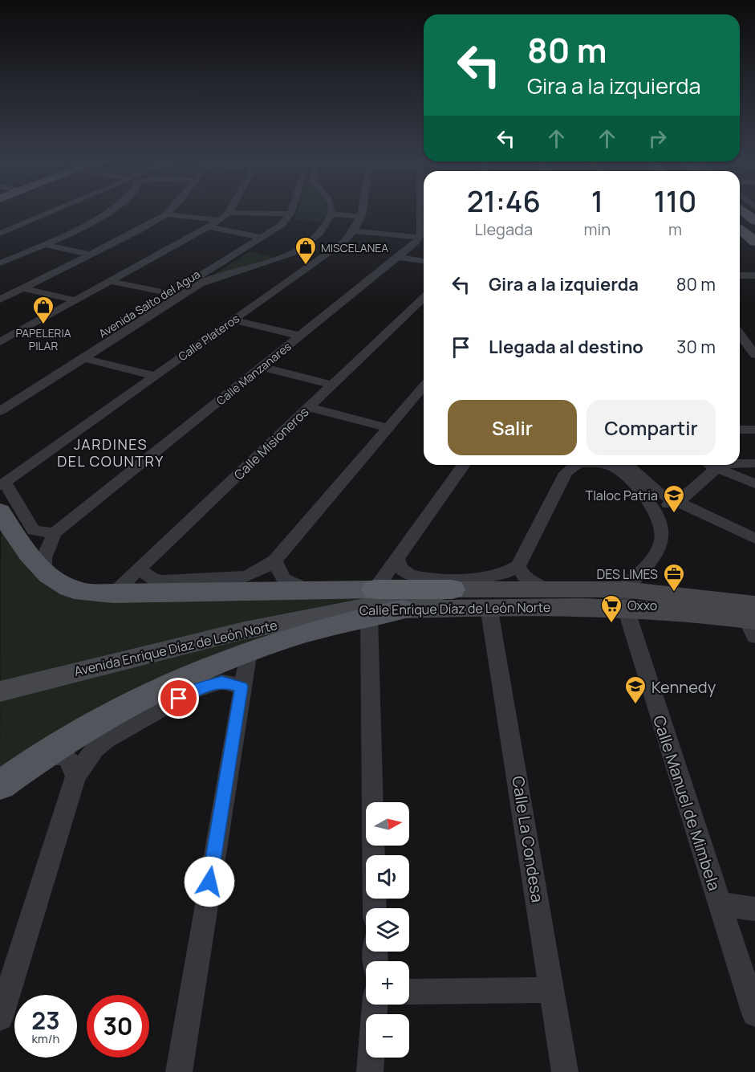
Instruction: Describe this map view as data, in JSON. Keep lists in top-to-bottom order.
{
  "streets": {
    "main road": ["Calle Enrique Díaz de León Norte", "Avenida Enrique Díaz de León Norte"],
    "street": [
      "Avenida Salto del Agua",
      "Calle Plateros",
      "Calle Manzanares",
      "Calle Misioneros",
      "Calle Manuel de Mimbela",
      "Calle La Condesa"
    ]
  },
  "crossings": [
    ["Avenida Salto del Agua", "Calle Plateros"],
    ["Calle Enrique Díaz de León Norte", "Avenida Enrique Díaz de León Norte"],
    ["Calle Enrique Díaz de León Norte", "Calle Manuel de Mimbela"],
    ["Calle Enrique Díaz de León Norte", "Calle La Condesa"]
  ],
  "districts": ["JARDINES DEL COUNTRY"],
  "places": {
    "shop": ["MISCELANEA", "PAPELERIA PILAR"],
    "school or university": ["Tlaloc Patria", "Kennedy"],
    "office": ["DES LIMES"],
    "supermarket": ["Oxxo"]
  },
  "north": "right",
  "page": {
    "turn": ["80 m", "Gira a la izquierda"],
    "eta": [
      "21:46",
      "Llegada",
      "1",
      "min",
      "110",
      "m"
    ],
    "list": [
      {
        "name": "Gira a la izquierda",
        "value": "80 m"
      },
      {
        "name": "Llegada al destino",
        "value": "30 m"
      }
    ],
    "buttons": ["Salir", "Compartir"],
    "map_buttons": ["+", "−"],
    "speed": "23 km/h",
    "limit": "30"
  }
}
